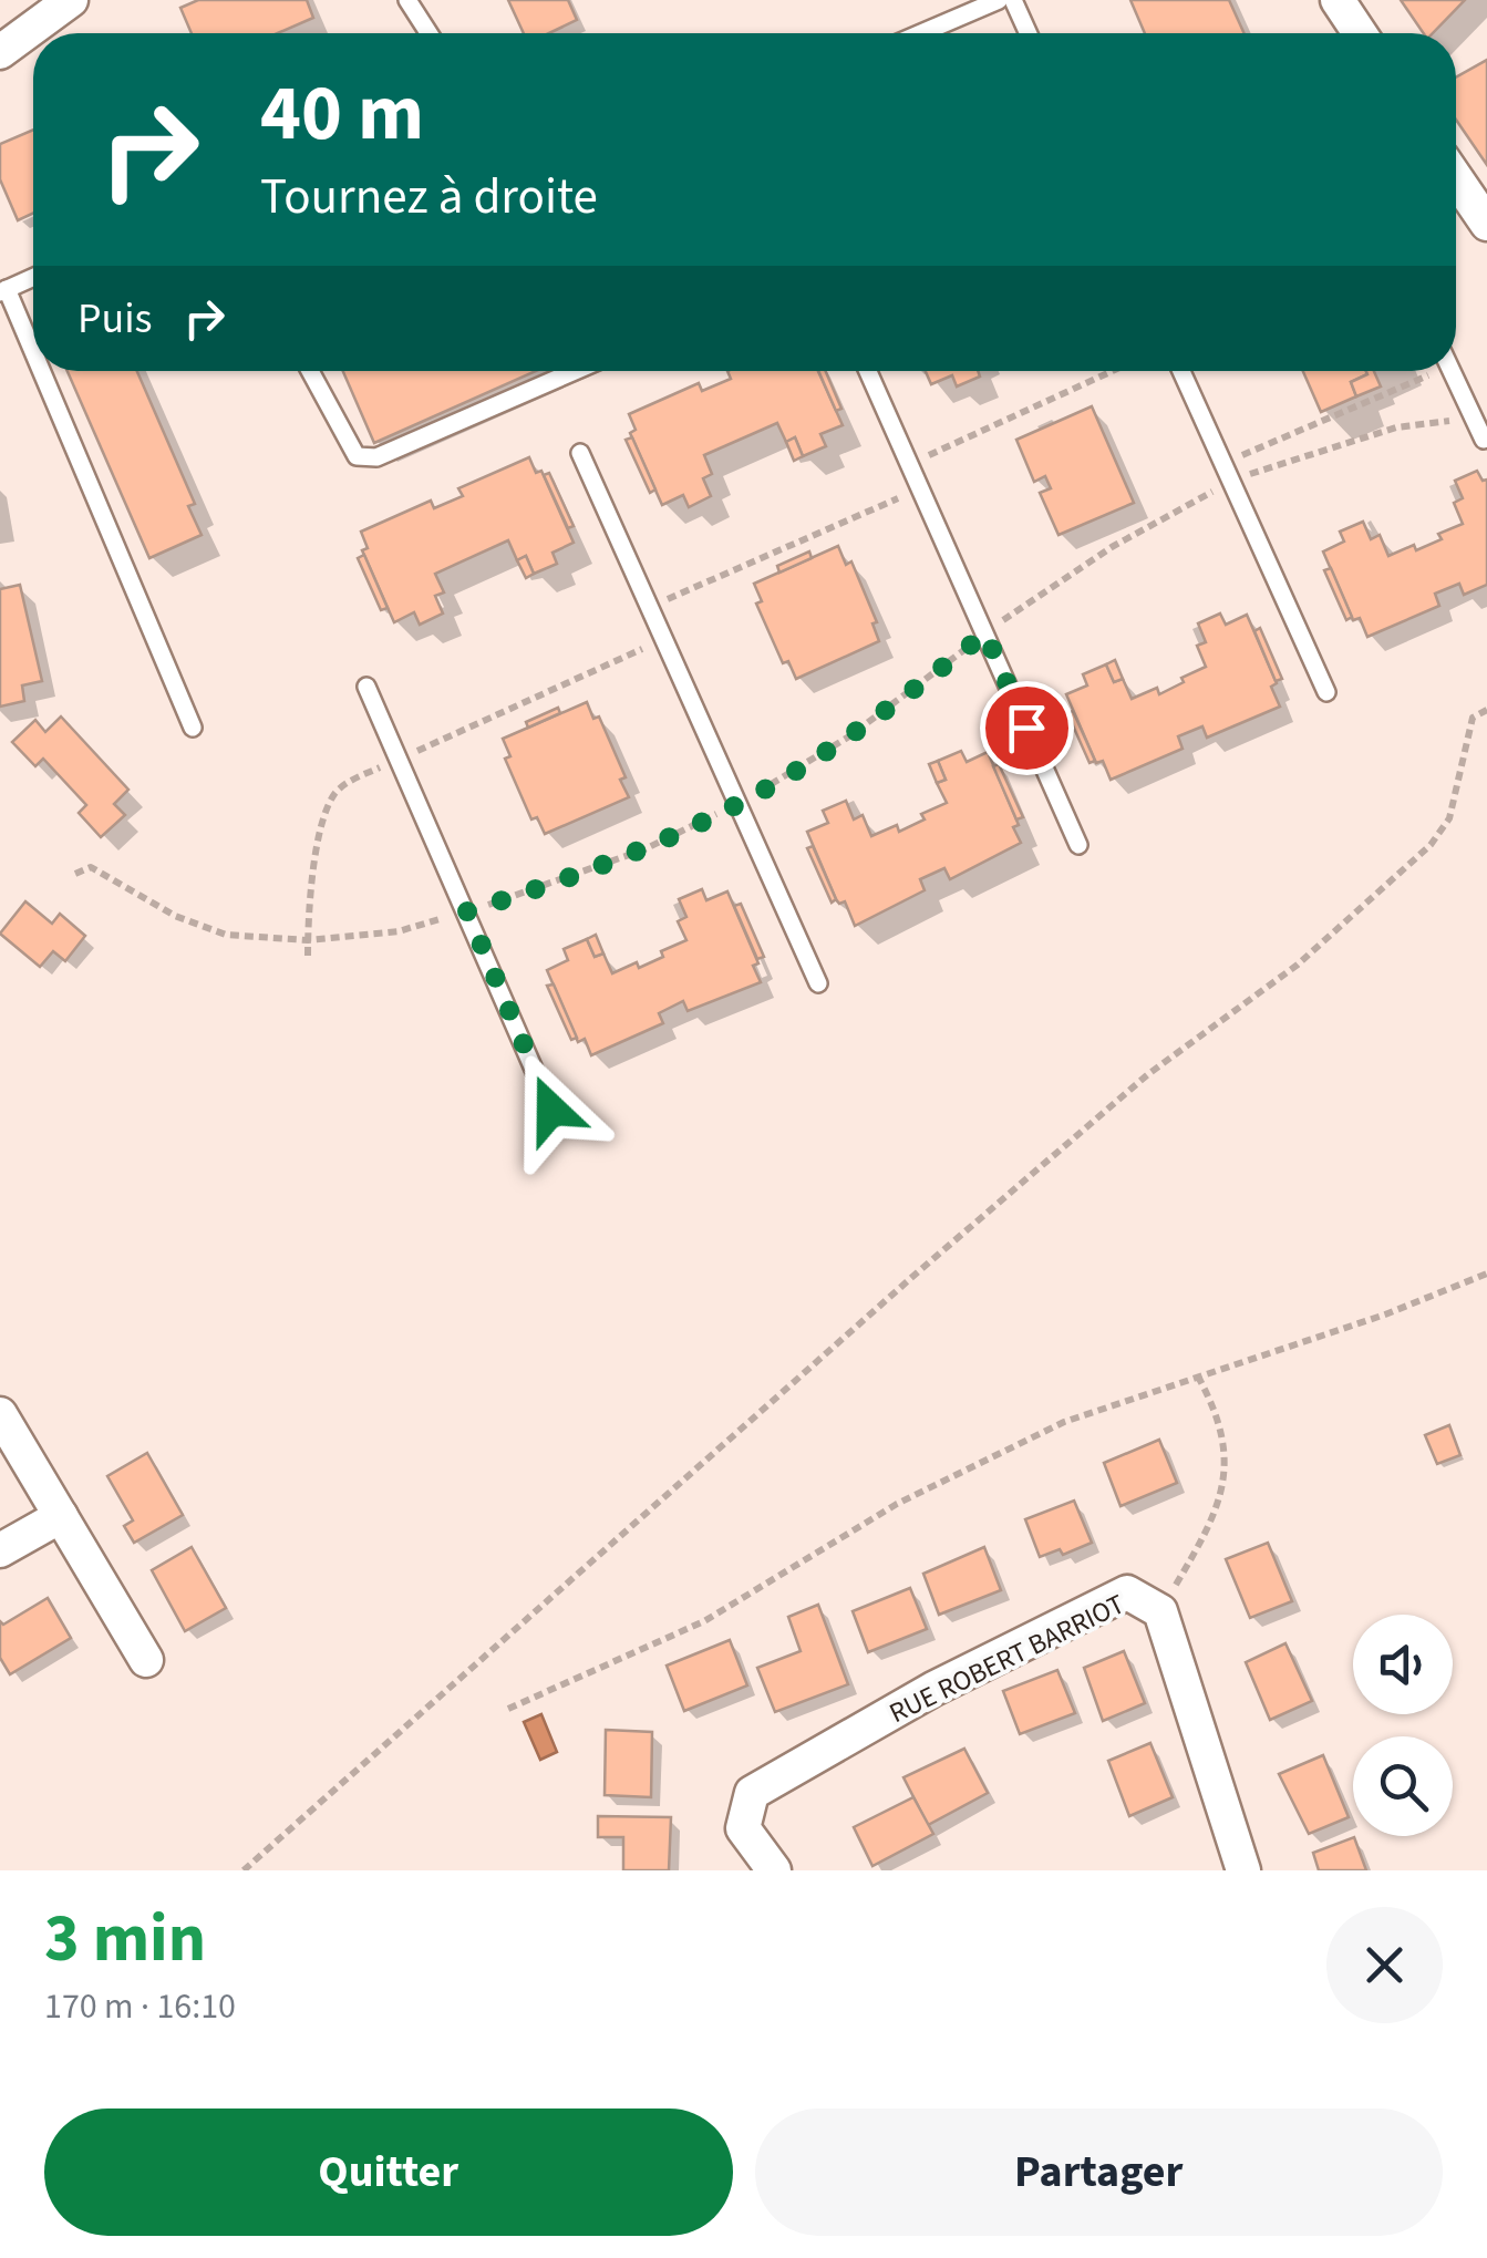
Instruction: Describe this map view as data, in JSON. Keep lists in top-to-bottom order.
{
  "streets": {
    "street": ["RUE ROBERT BARRIOT"]
  },
  "page": {
    "turn": ["40 m", "Tournez à droite"],
    "then": "Puis",
    "heading": ["3 min", "170 m · 16:10"],
    "buttons": ["Quitter", "Partager"]
  }
}
